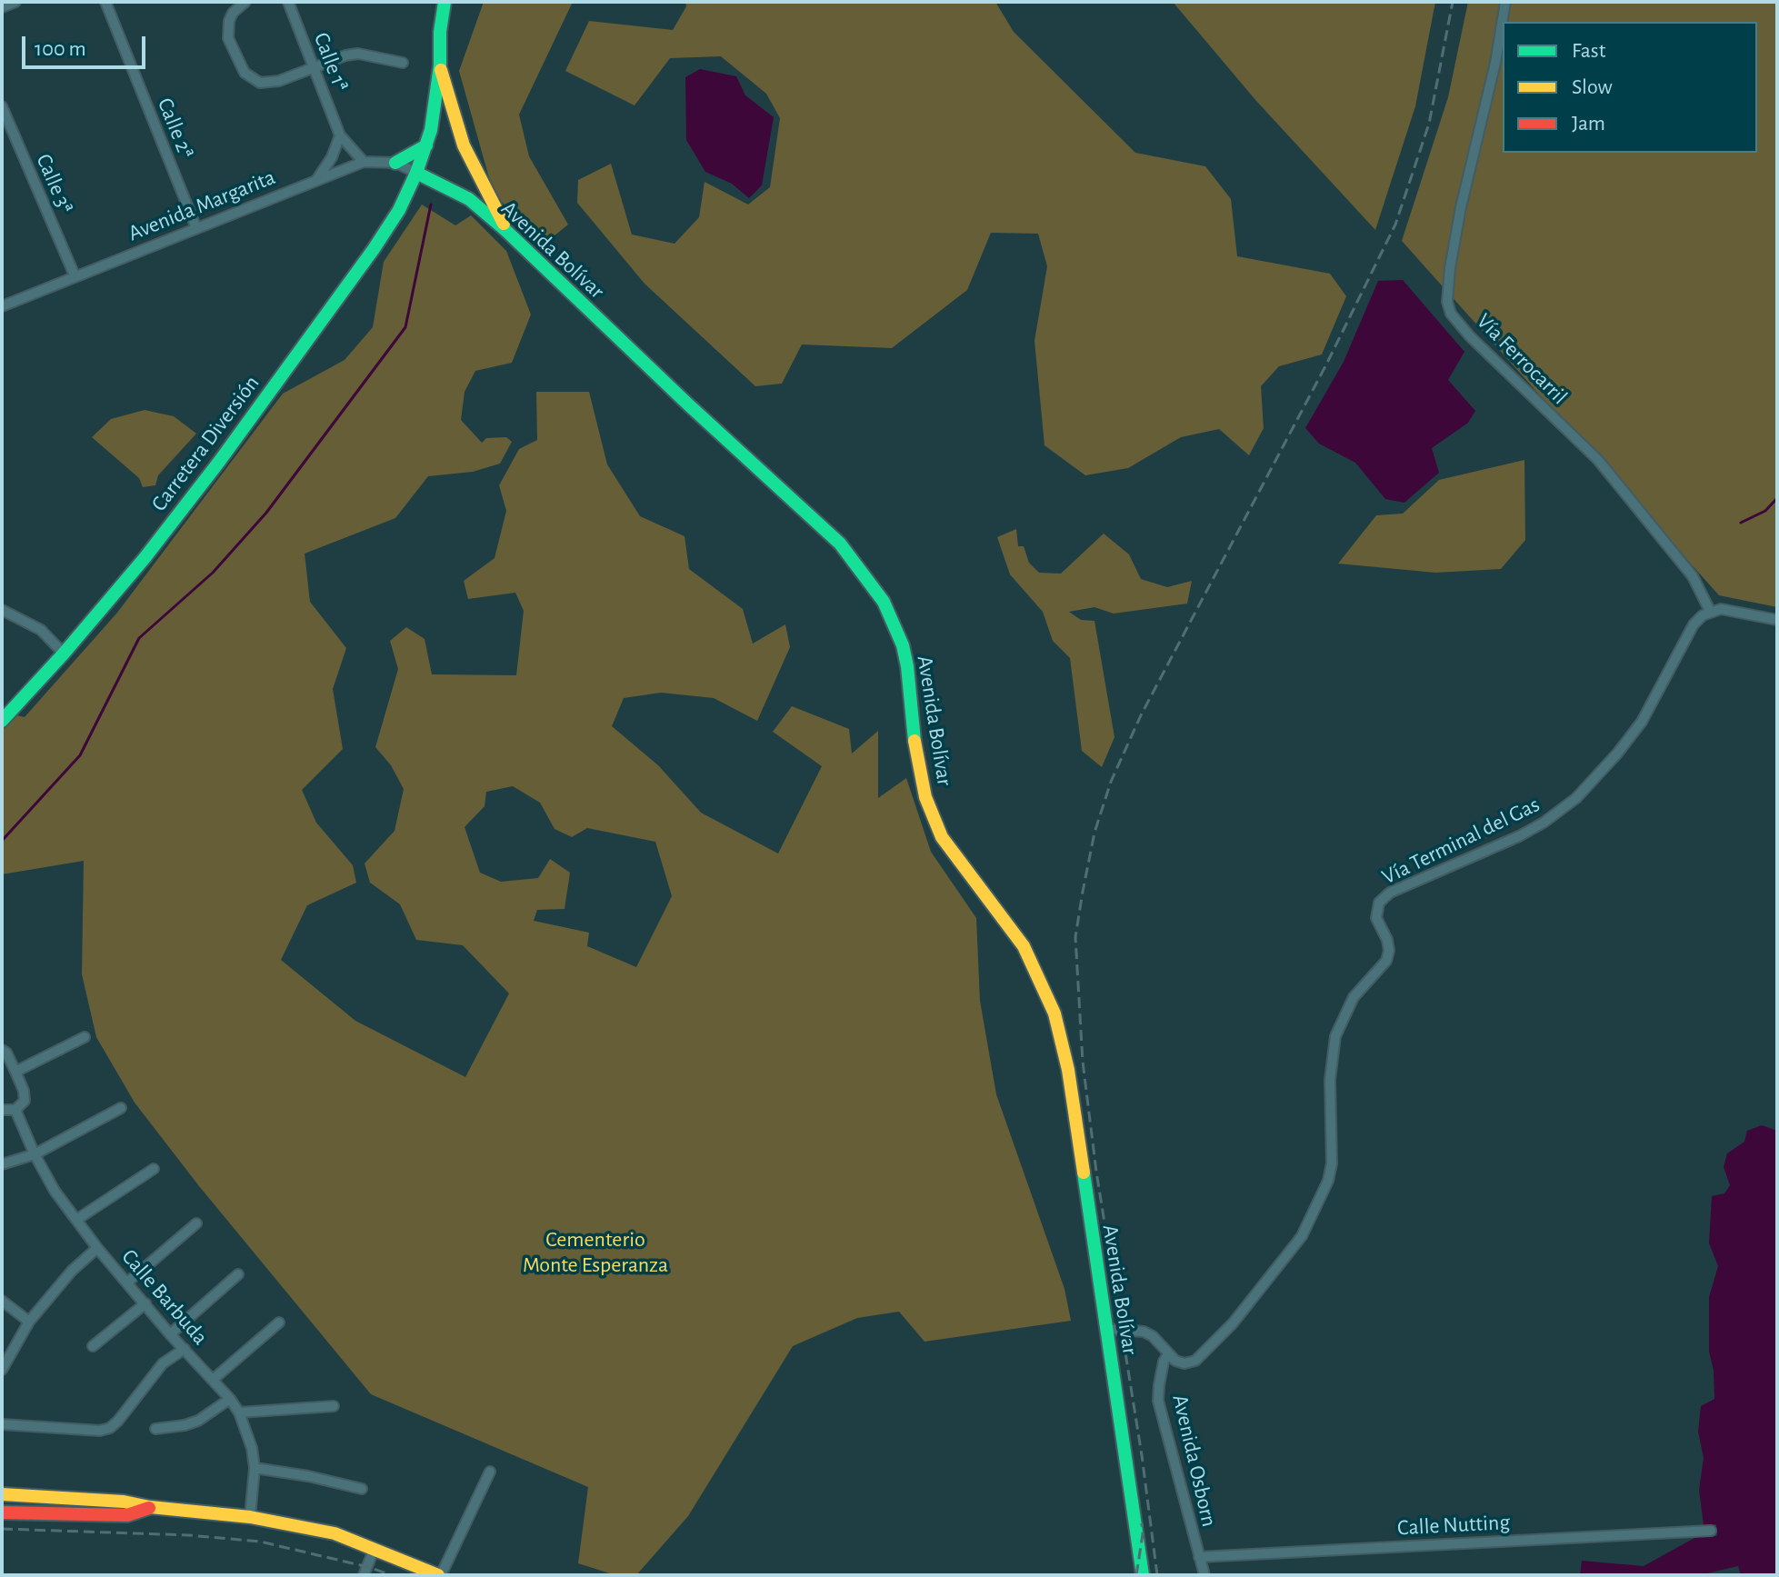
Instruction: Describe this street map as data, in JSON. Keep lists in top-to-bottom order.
{
  "streets": {
    "main road": ["Avenida Bolívar", "Carretera Diversión"],
    "street": [
      "Calle 1ª",
      "Calle 2ª",
      "Calle 3ª",
      "Avenida Margarita",
      "Vía Ferrocarril",
      "Vía Terminal del Gas",
      "Calle Barbuda",
      "Avenida Osborn",
      "Calle Nutting"
    ]
  },
  "crossings": [
    ["Calle 2ª", "Avenida Margarita"],
    ["Calle 3ª", "Avenida Margarita"],
    ["Avenida Margarita", "Avenida Bolívar"],
    ["Avenida Margarita", "Carretera Diversión"],
    ["Avenida Bolívar", "Carretera Diversión"],
    ["Vía Ferrocarril", "Vía Terminal del Gas"],
    ["Vía Terminal del Gas", "Avenida Osborn"],
    ["Avenida Osborn", "Calle Nutting"]
  ],
  "parks": ["Cementerio Monte Esperanza"],
  "legend": ["Fast", "Slow", "Jam"],
  "scale_bar": "100 m"
}
